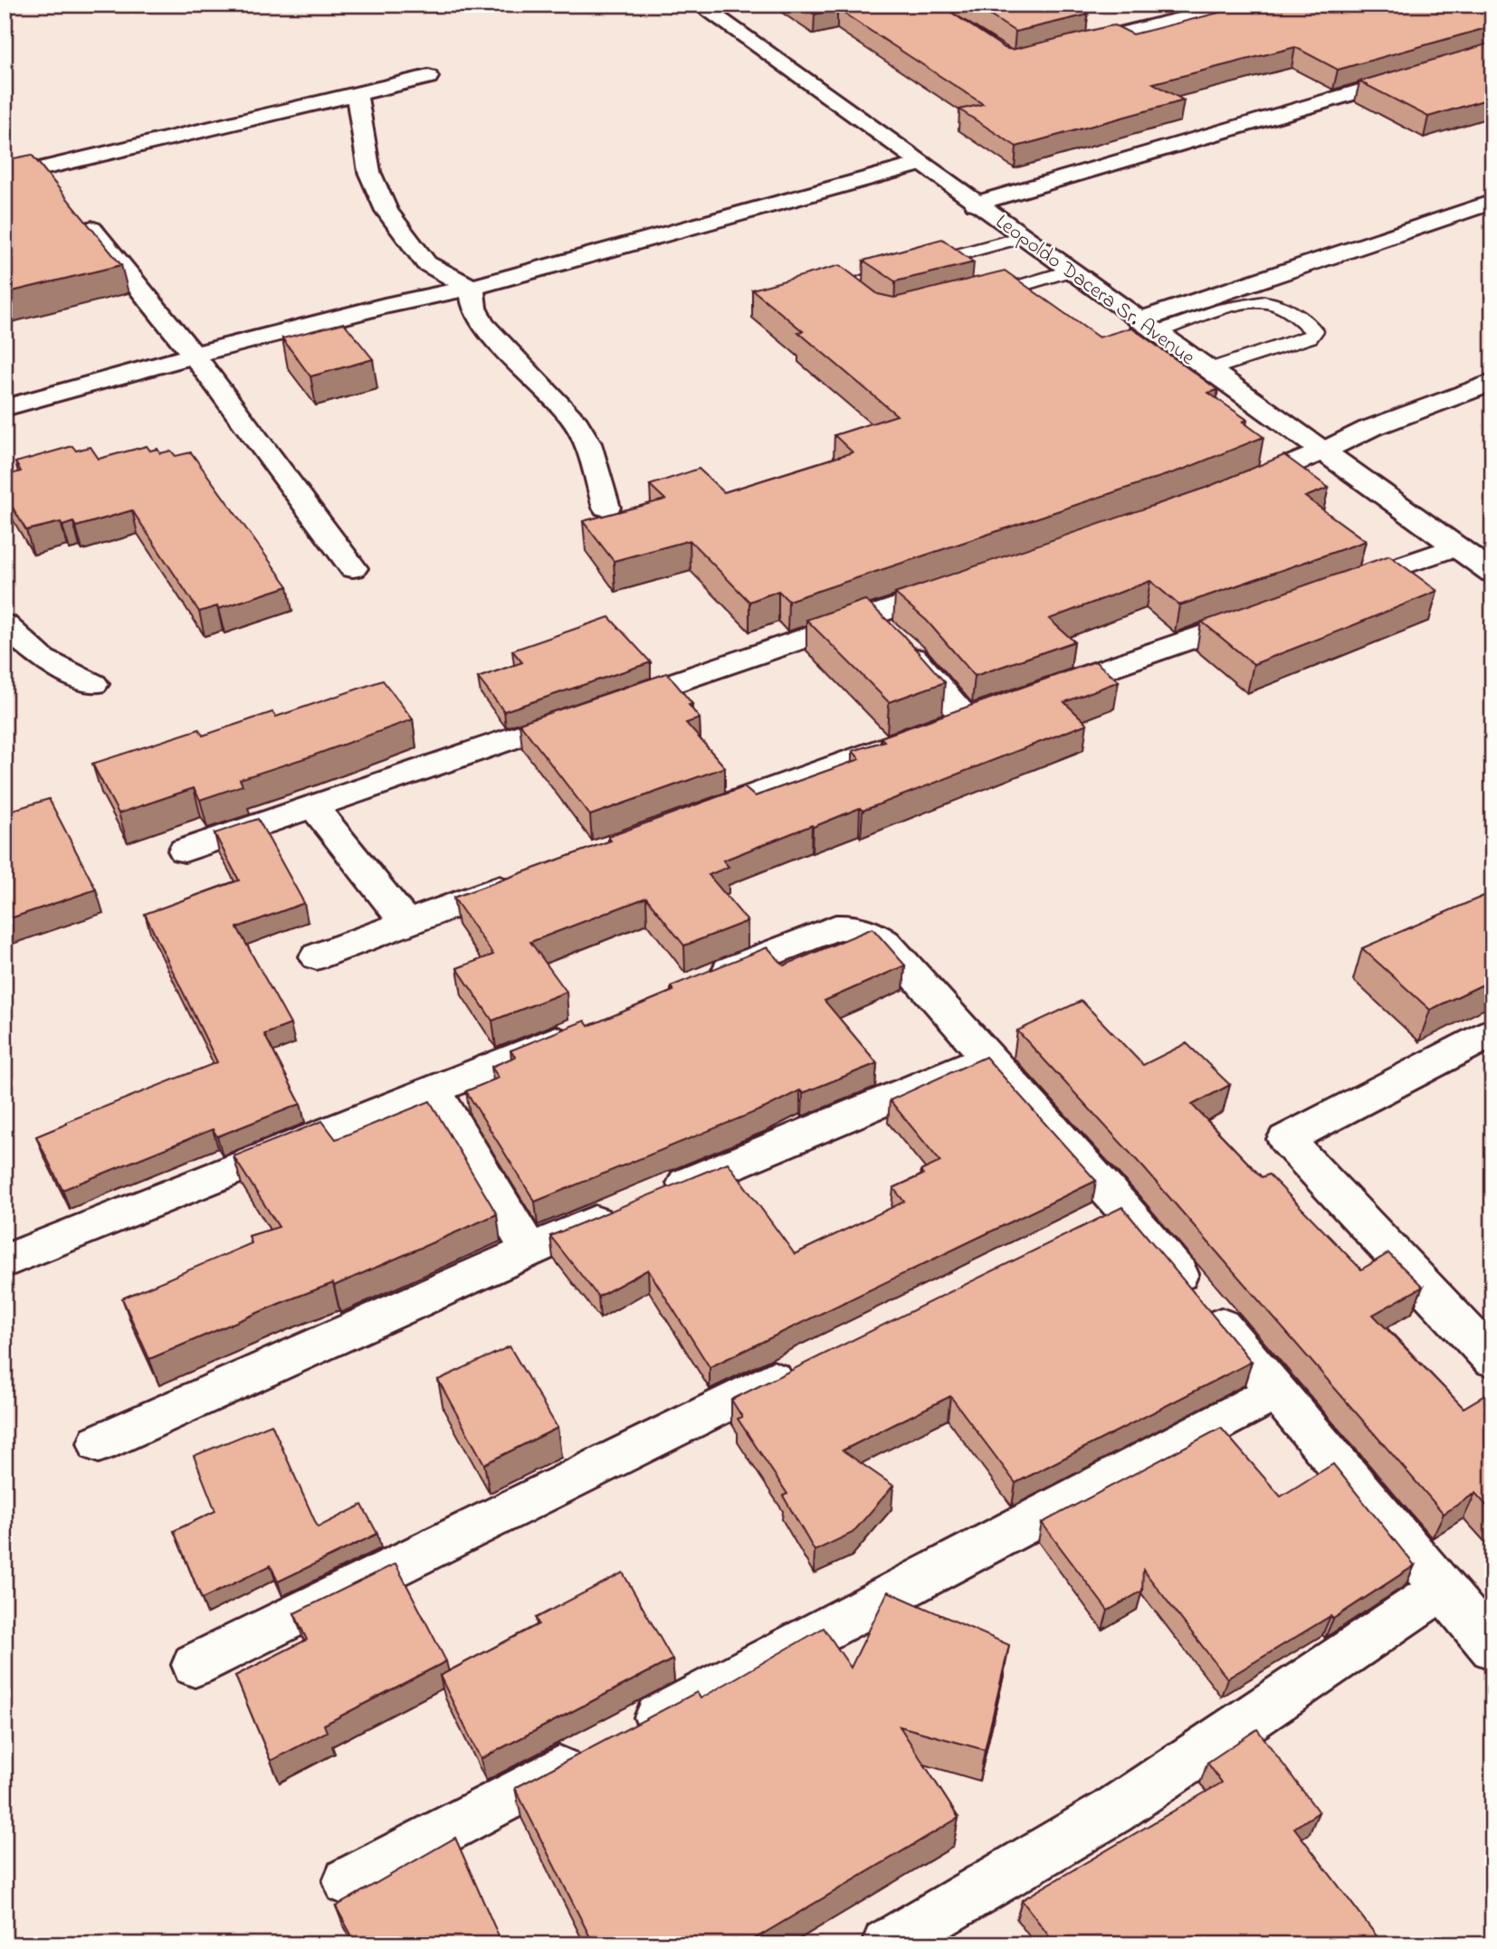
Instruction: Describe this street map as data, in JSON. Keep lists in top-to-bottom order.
{
  "streets": {
    "street": ["Leopoldo Dacera Sr. Avenue"]
  }
}
